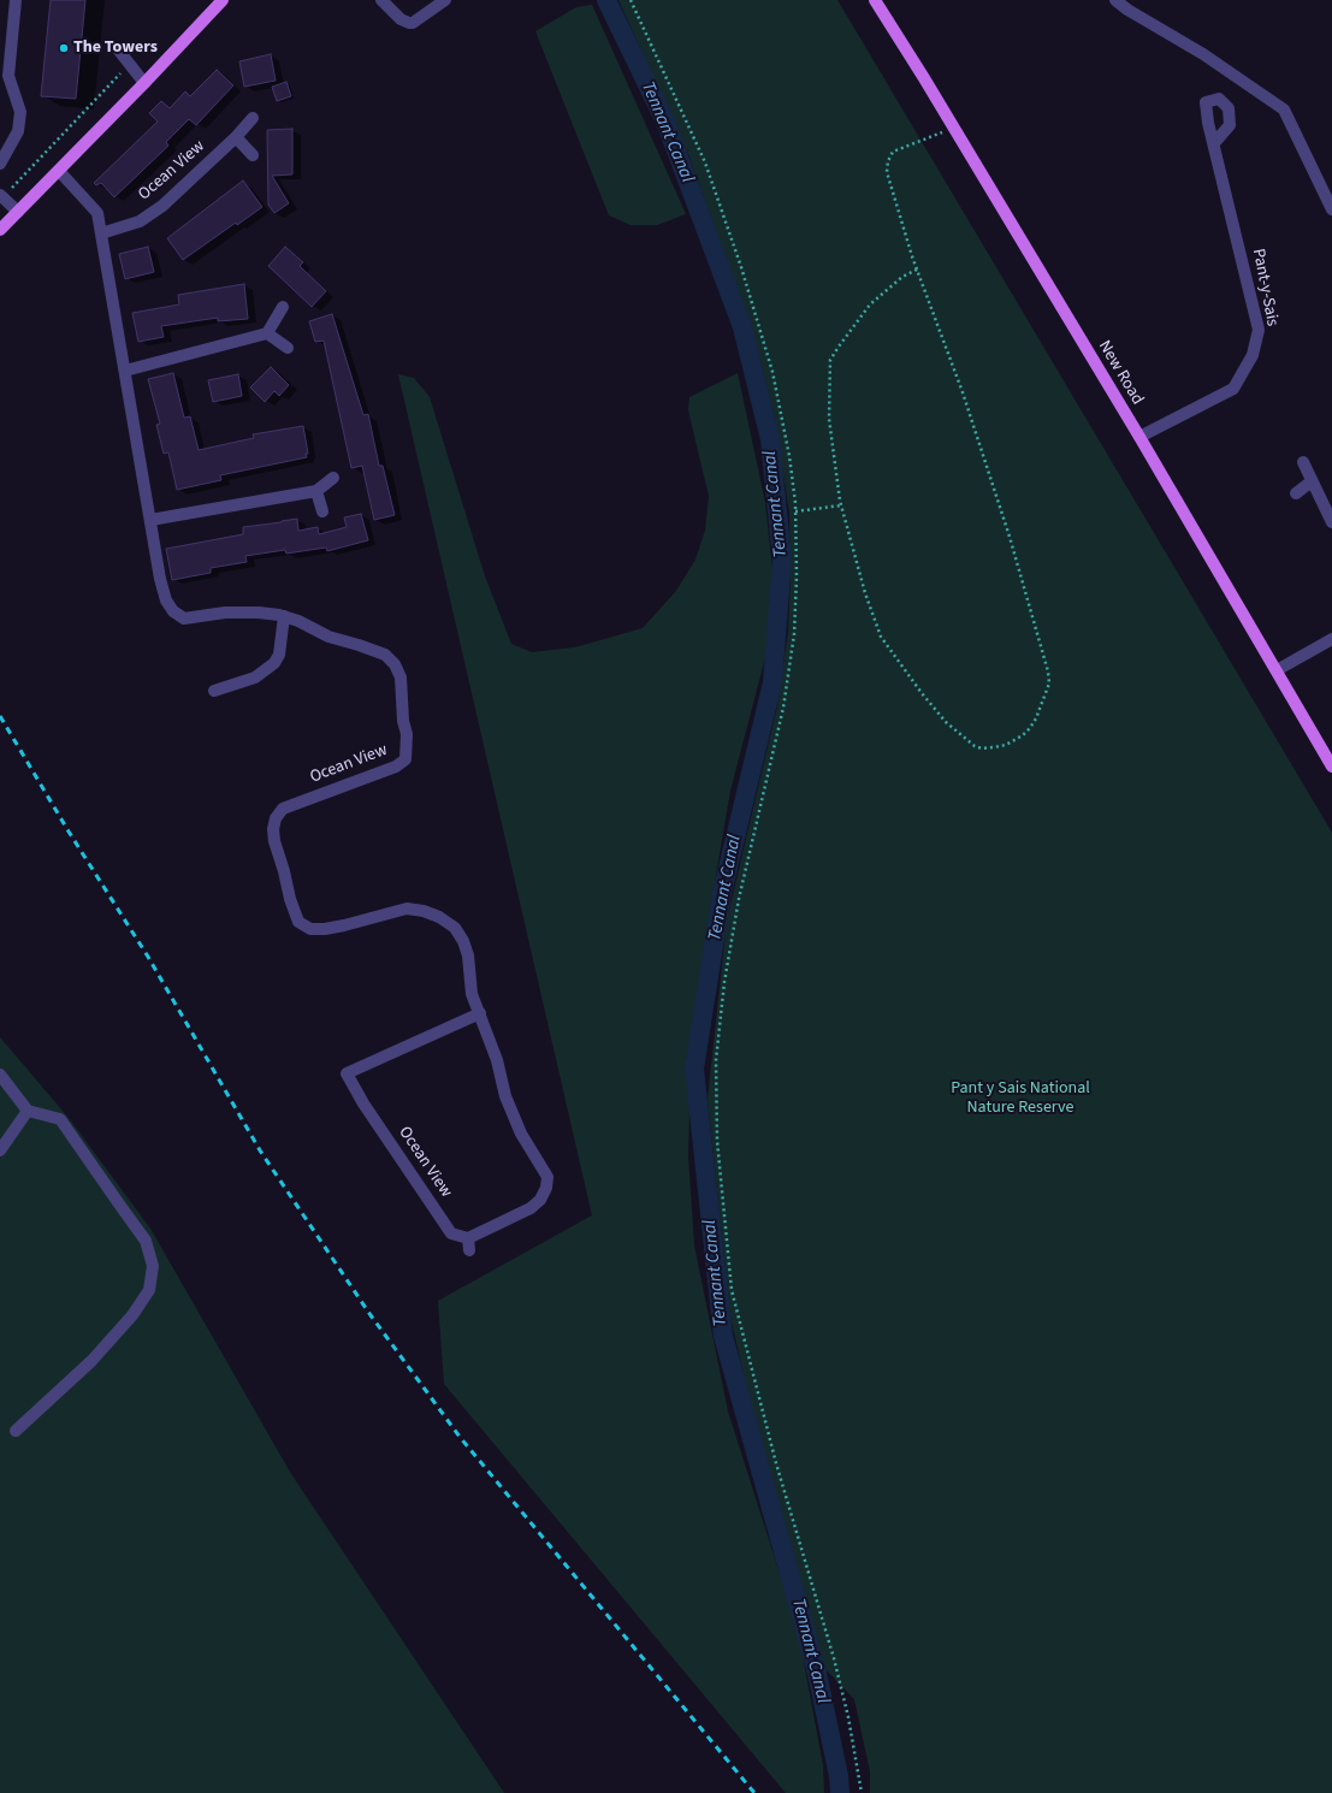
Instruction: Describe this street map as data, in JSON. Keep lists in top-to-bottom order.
{
  "streets": {
    "main road": ["New Road"],
    "street": ["Ocean View", "Pant-y-Sais"]
  },
  "crossings": [
    ["Pant-y-Sais", "New Road"]
  ],
  "water": ["Tennant Canal"],
  "parks": ["Pant y Sais National Nature Reserve"],
  "places": ["The Towers"]
}
